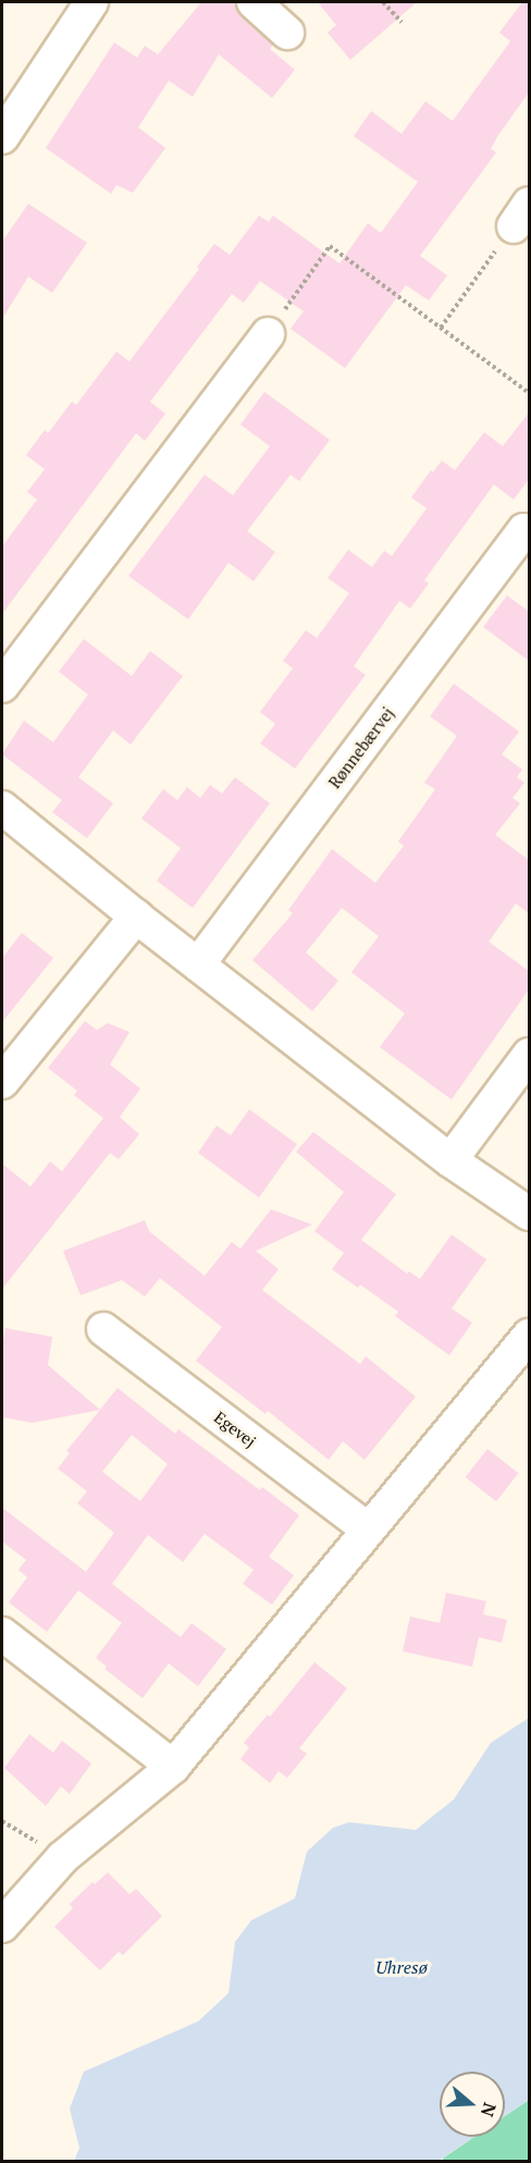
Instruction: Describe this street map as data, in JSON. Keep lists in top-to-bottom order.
{
  "streets": {
    "street": ["Rønnebærvej", "Egevej"]
  },
  "water": ["Uhresø"],
  "north": "right"
}
